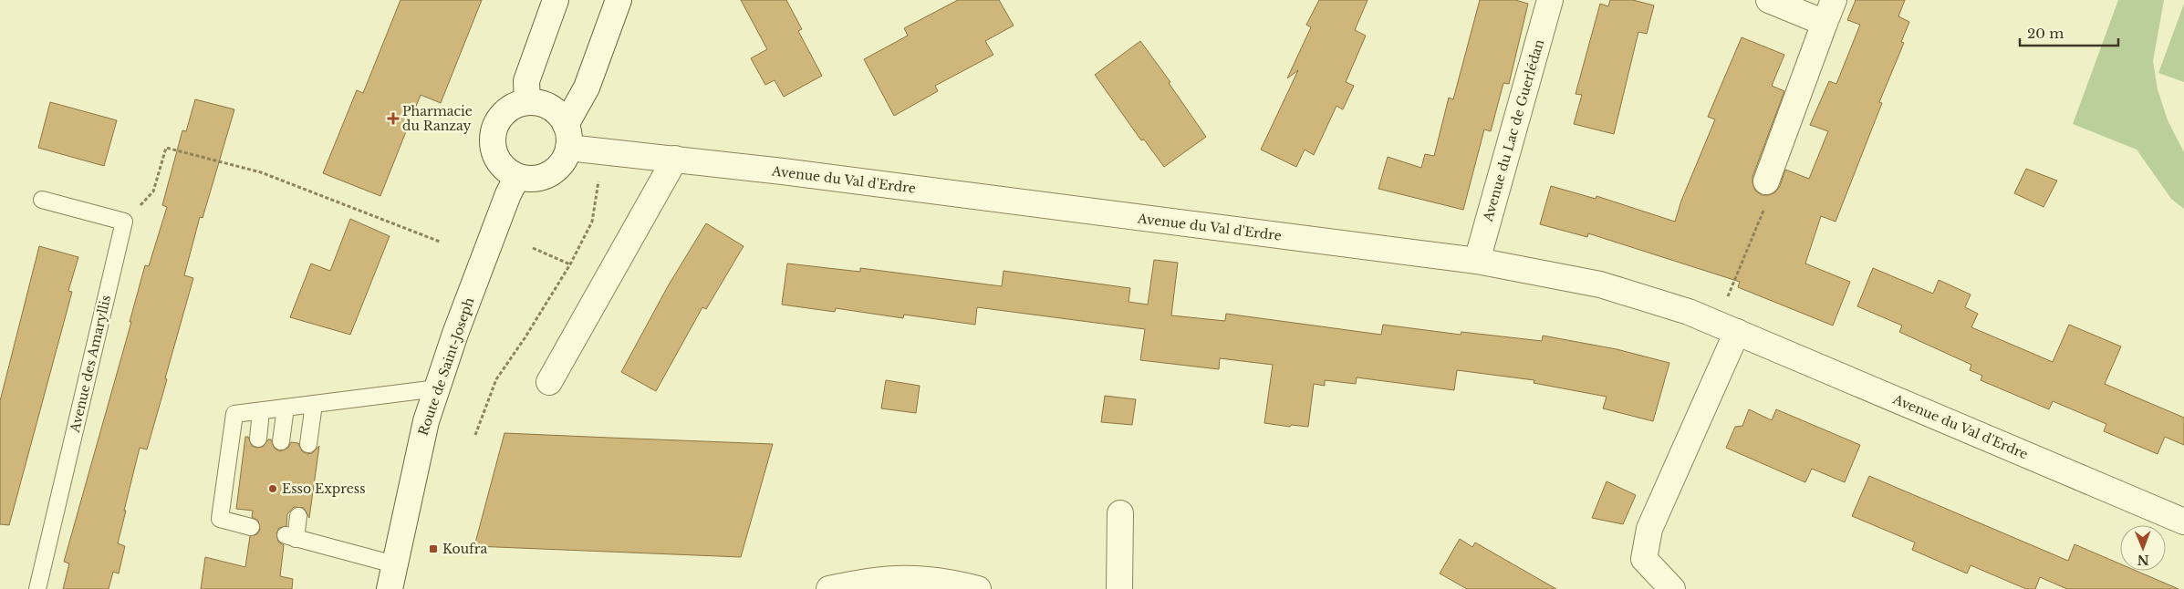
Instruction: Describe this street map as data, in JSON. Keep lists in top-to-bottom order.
{
  "streets": {
    "street": ["Avenue du Lac de Guerlédan", "Avenue du Val d'Erdre", "Route de Saint-Joseph"],
    "lane": ["Avenue des Amaryllis"]
  },
  "crossings": [
    ["Avenue du Lac de Guerlédan", "Avenue du Val d'Erdre"],
    ["Avenue du Val d'Erdre", "Route de Saint-Joseph"]
  ],
  "places": {
    "health": ["Pharmacie du Ranzay"],
    "other": ["Esso Express"],
    "transit": ["Koufra"]
  },
  "scale_bar": "20 m",
  "north": "bottom"
}
